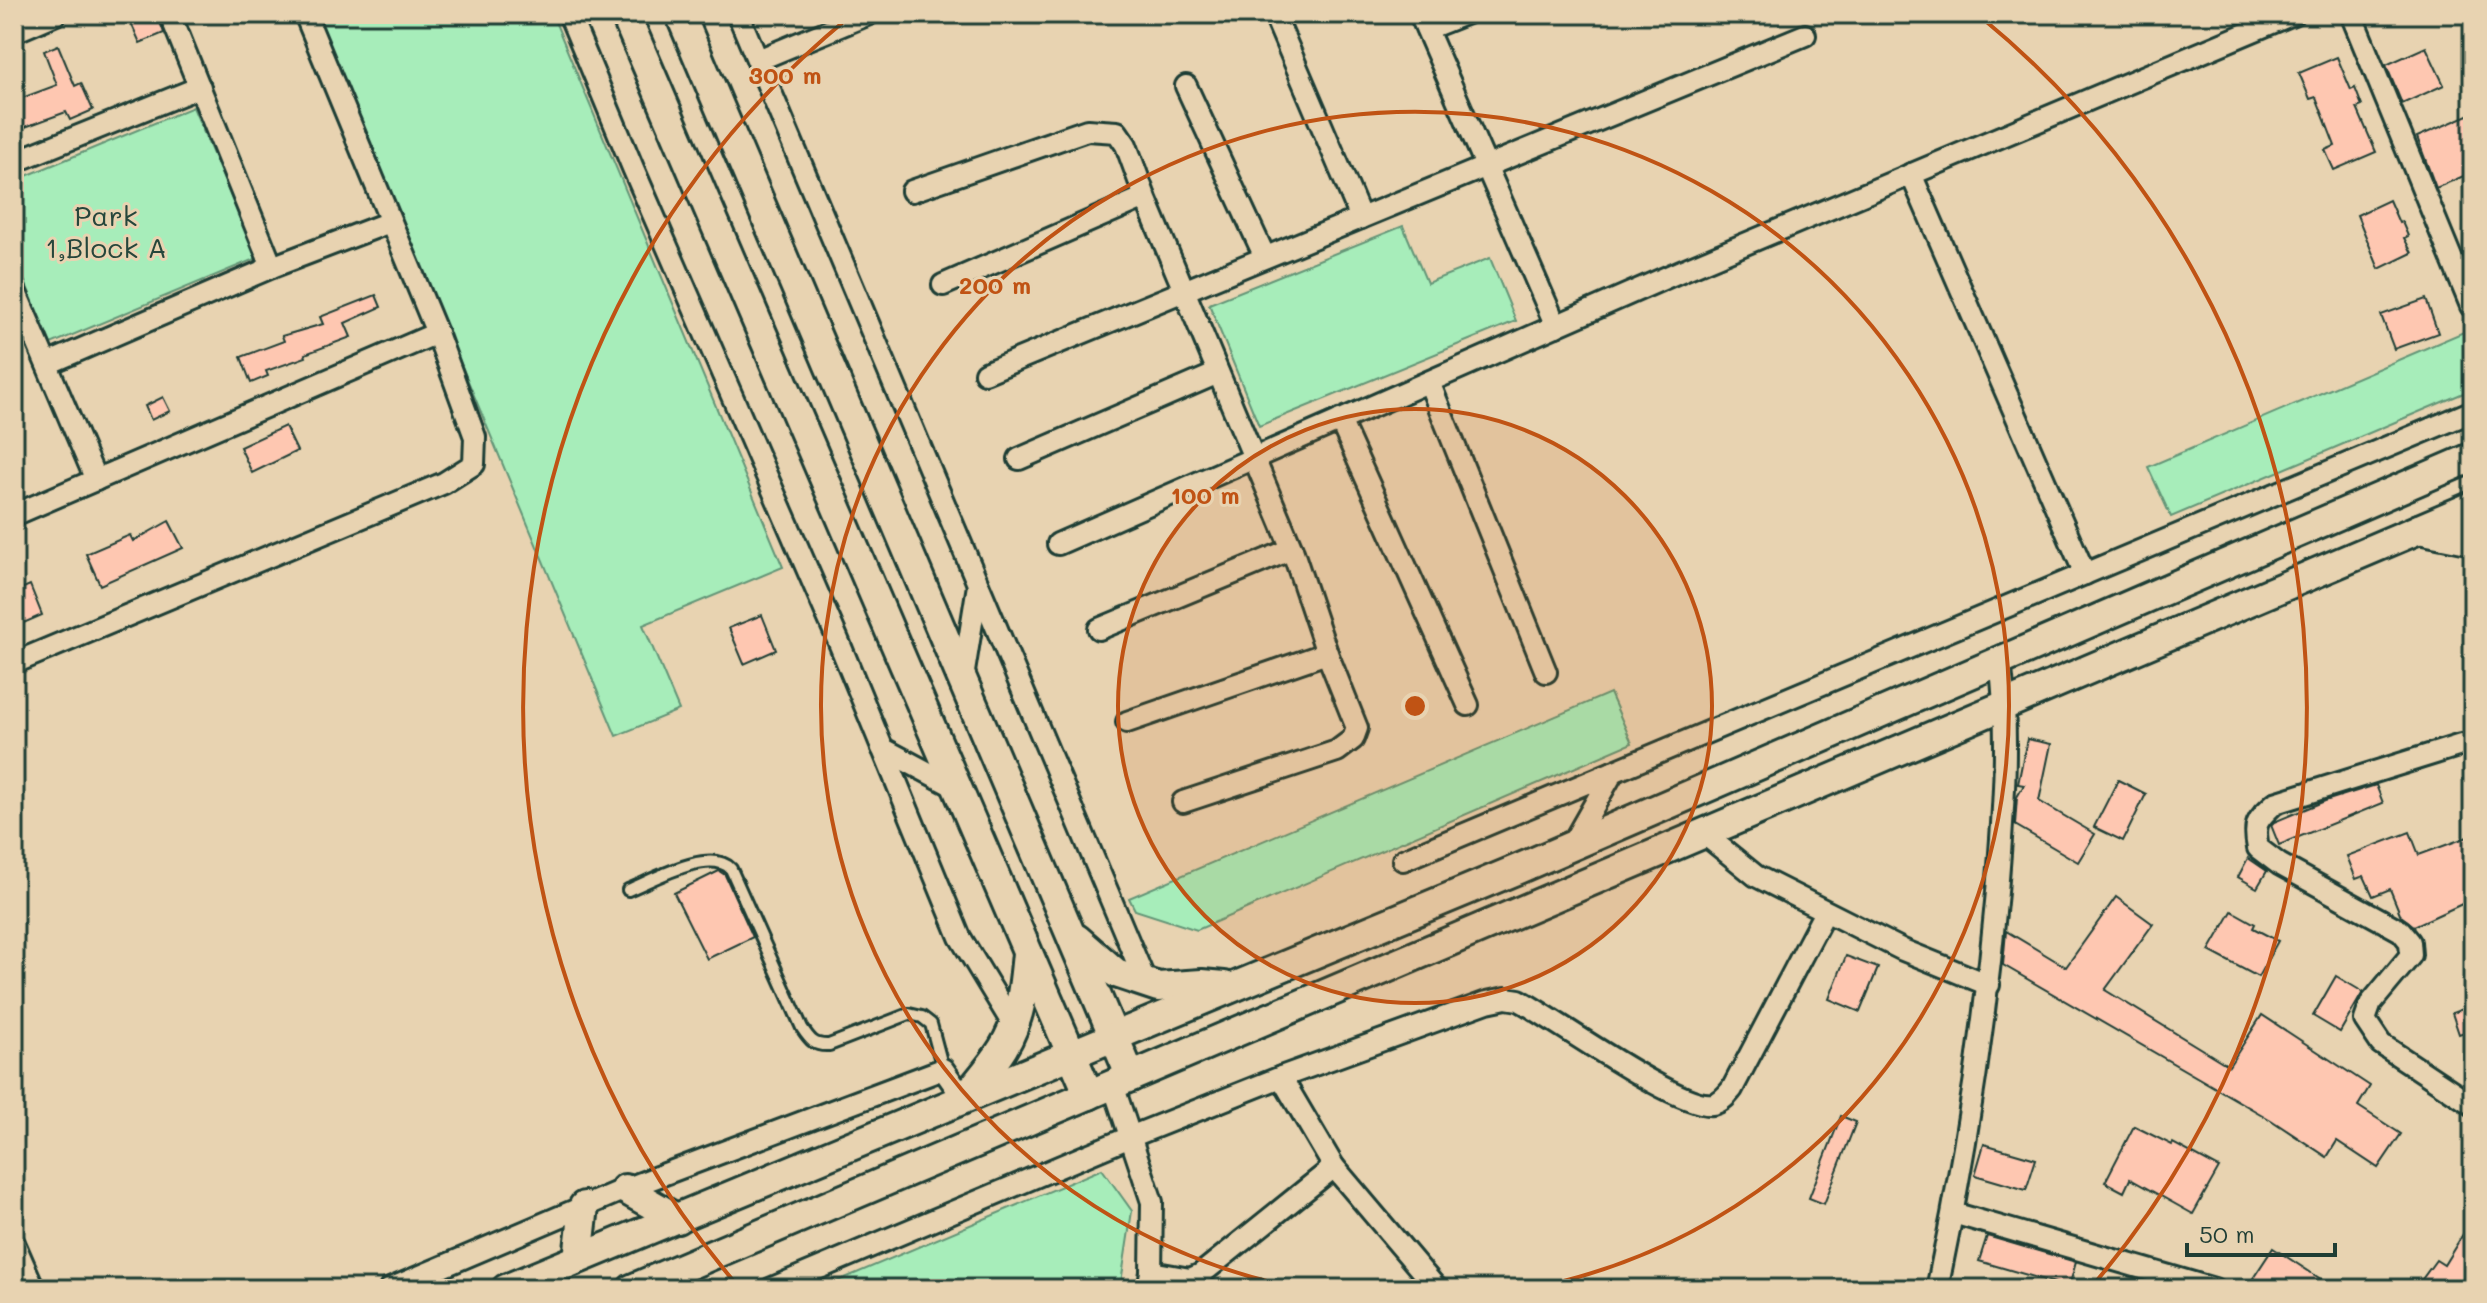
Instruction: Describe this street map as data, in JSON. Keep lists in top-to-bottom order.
{
  "parks": ["Park 1,Block A"],
  "scale_bar": "50 m",
  "rings": ["300 m", "200 m", "100 m"]
}
